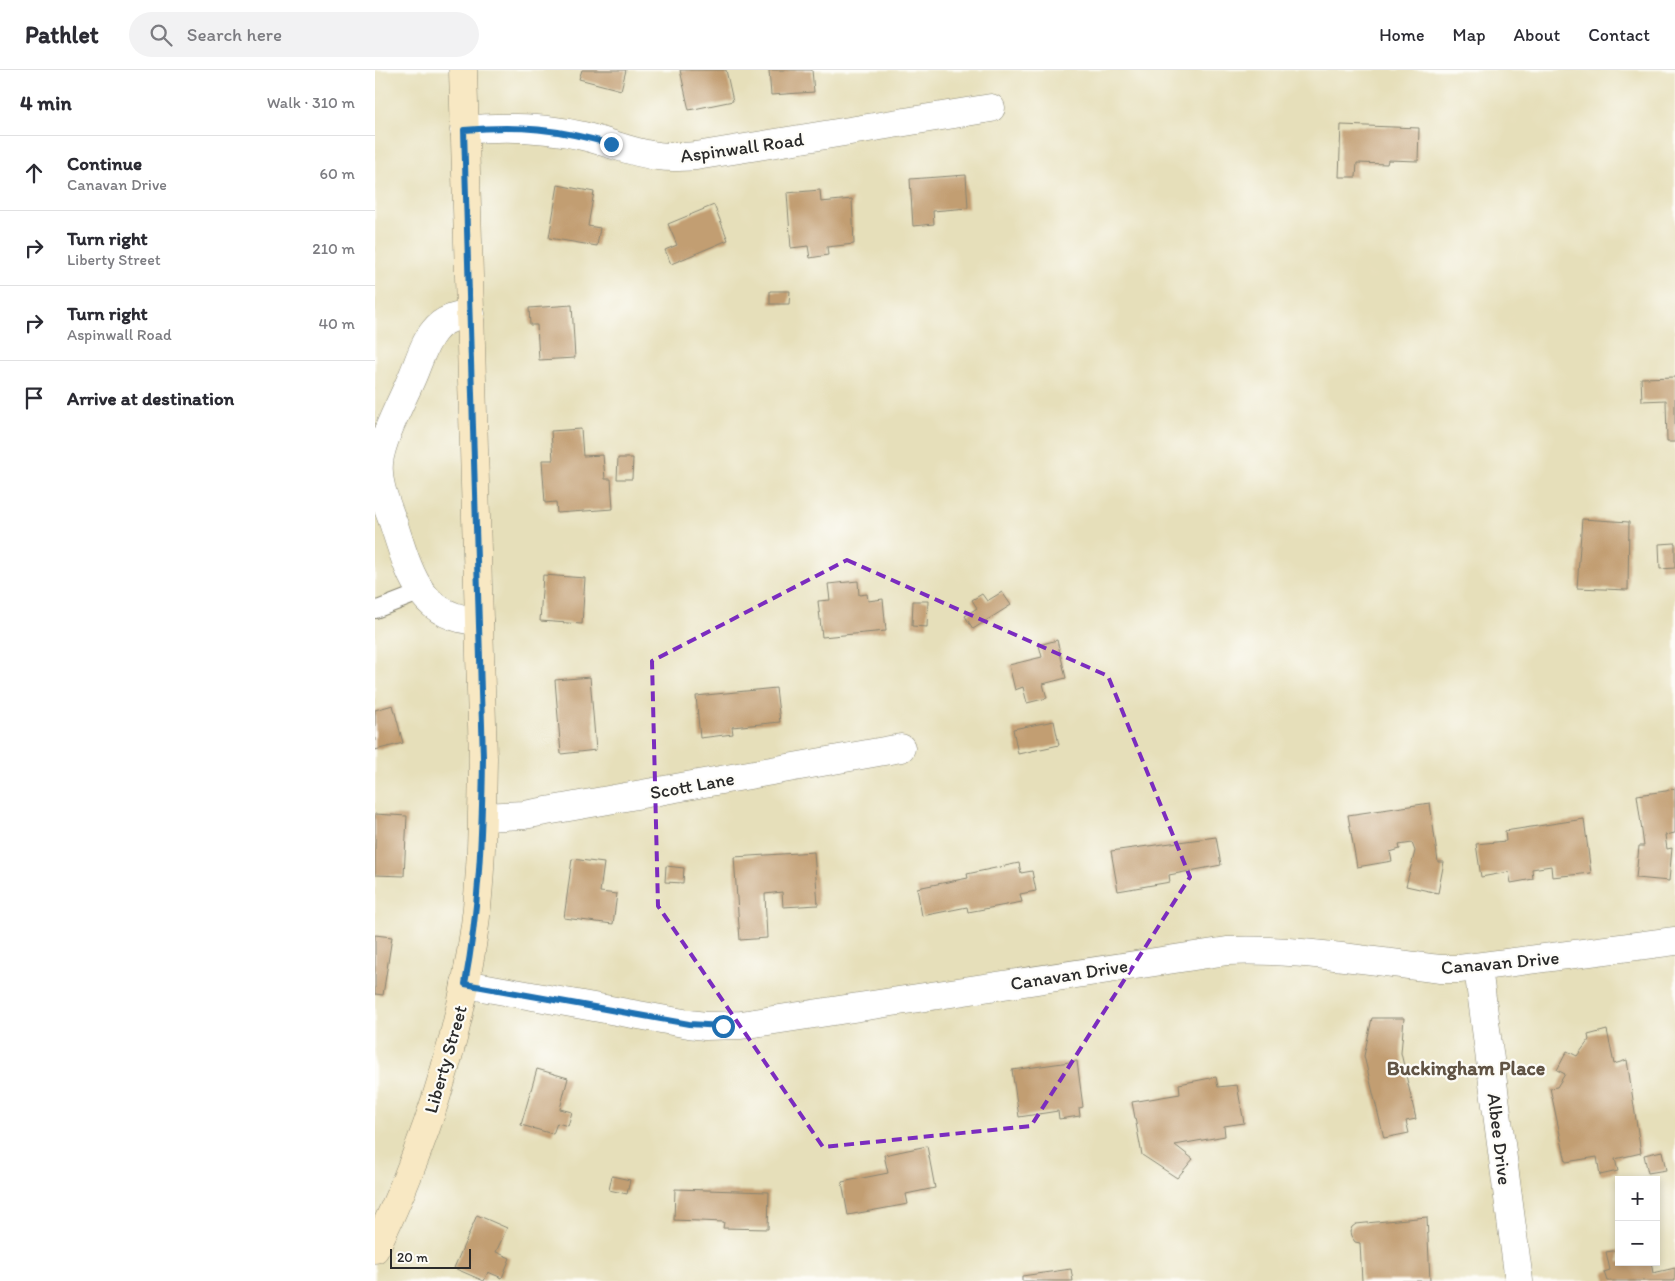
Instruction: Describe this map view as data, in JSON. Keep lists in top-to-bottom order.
{
  "streets": {
    "main road": ["Liberty Street"],
    "street": [
      "Aspinwall Road",
      "Scott Lane",
      "Canavan Drive",
      "Albee Drive"
    ]
  },
  "crossings": [
    ["Aspinwall Road", "Liberty Street"],
    ["Scott Lane", "Liberty Street"],
    ["Canavan Drive", "Liberty Street"],
    ["Canavan Drive", "Albee Drive"]
  ],
  "districts": ["Buckingham Place"],
  "scale_bar": "20 m",
  "page": {
    "header": "Pathlet",
    "search": "Search here",
    "nav": [
      "Home",
      "Map",
      "About",
      "Contact"
    ],
    "heading": ["4 min", "Walk · 310 m"],
    "list": [
      ["Continue", "Canavan Drive", "60 m"],
      ["Turn right", "Liberty Street", "210 m"],
      ["Turn right", "Aspinwall Road", "40 m"],
      "Arrive at destination"
    ],
    "map_buttons": ["+", "−"],
    "scale": "20 m"
  }
}
